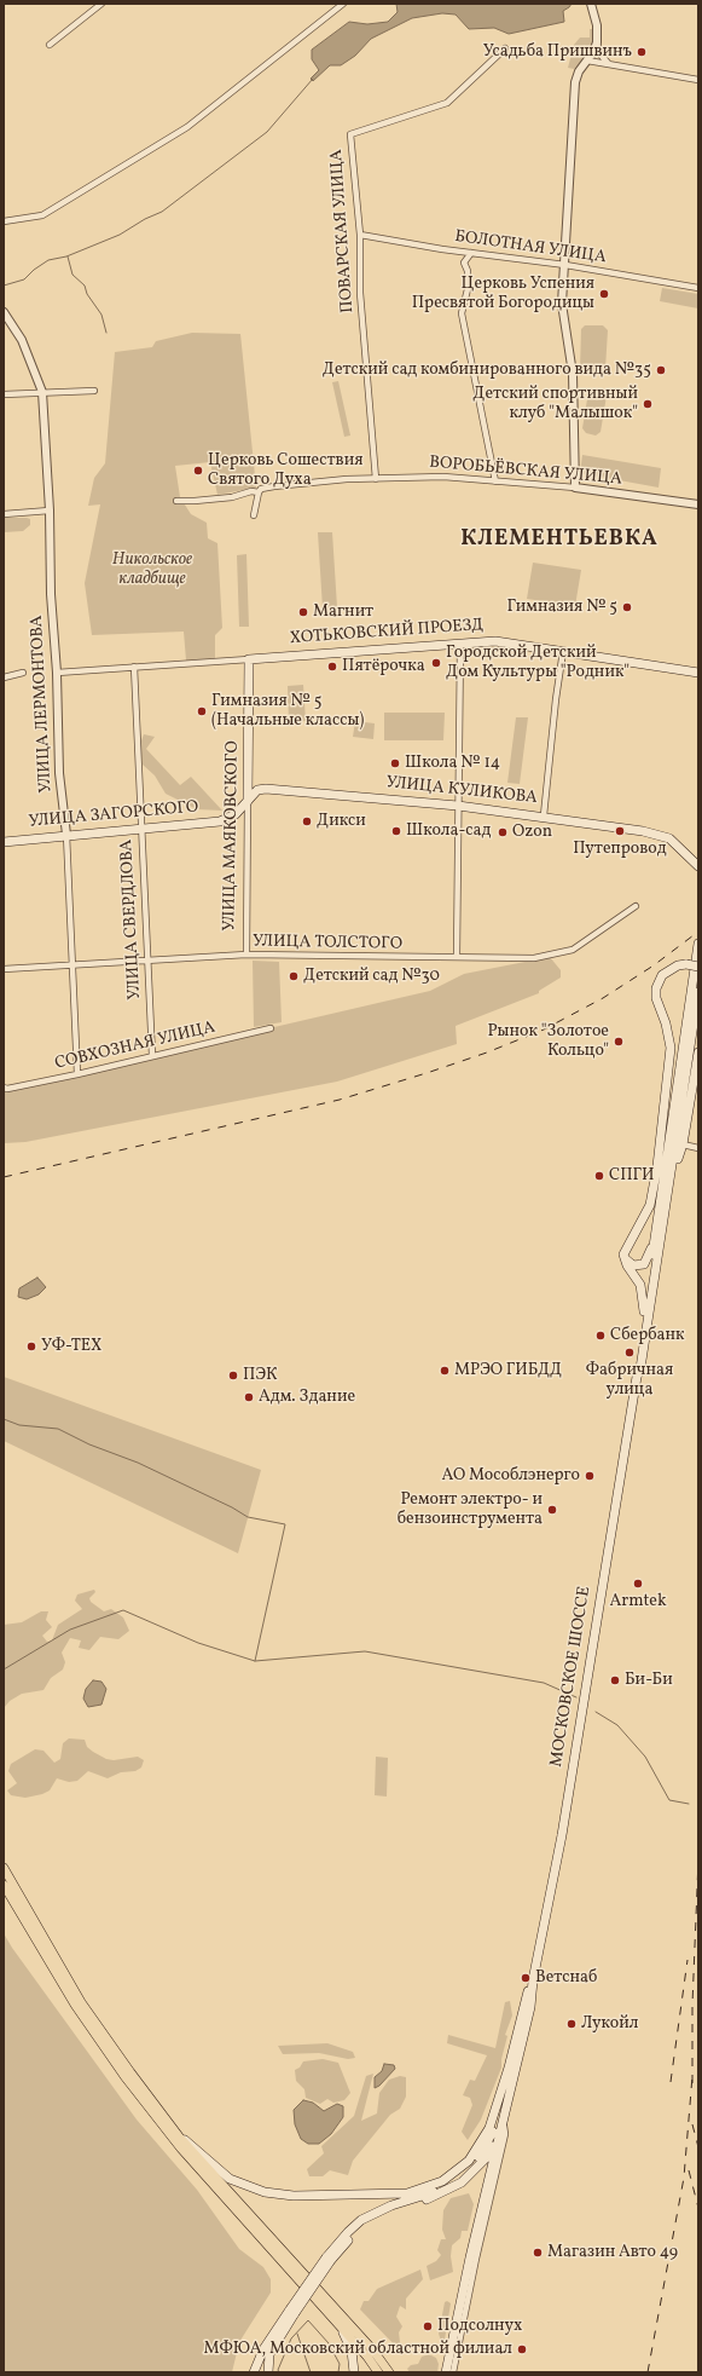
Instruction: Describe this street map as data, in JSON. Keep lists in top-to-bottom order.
{
  "streets": {
    "main road": [
      "ХОТЬКОВСКИЙ ПРОЕЗД",
      "УЛИЦА КУЛИКОВА",
      "УЛИЦА ЗАГОРСКОГО",
      "УЛИЦА МАЯКОВСКОГО",
      "МОСКОВСКОЕ ШОССЕ"
    ],
    "street": [
      "ПОВАРСКАЯ УЛИЦА",
      "БОЛОТНАЯ УЛИЦА",
      "ВОРОБЬЁВСКАЯ УЛИЦА",
      "УЛИЦА ЛЕРМОНТОВА",
      "УЛИЦА СВЕРДЛОВА",
      "УЛИЦА ТОЛСТОГО",
      "СОВХОЗНАЯ УЛИЦА"
    ]
  },
  "crossings": [
    ["ПОВАРСКАЯ УЛИЦА", "БОЛОТНАЯ УЛИЦА"],
    ["ПОВАРСКАЯ УЛИЦА", "ВОРОБЬЁВСКАЯ УЛИЦА"],
    ["ХОТЬКОВСКИЙ ПРОЕЗД", "УЛИЦА МАЯКОВСКОГО"],
    ["УЛИЦА ЛЕРМОНТОВА", "УЛИЦА ЗАГОРСКОГО"],
    ["УЛИЦА ЛЕРМОНТОВА", "УЛИЦА ТОЛСТОГО"],
    ["УЛИЦА ЛЕРМОНТОВА", "СОВХОЗНАЯ УЛИЦА"],
    ["УЛИЦА КУЛИКОВА", "УЛИЦА ЗАГОРСКОГО"],
    ["УЛИЦА КУЛИКОВА", "УЛИЦА МАЯКОВСКОГО"],
    ["УЛИЦА ЗАГОРСКОГО", "УЛИЦА МАЯКОВСКОГО"],
    ["УЛИЦА ЗАГОРСКОГО", "УЛИЦА СВЕРДЛОВА"],
    ["УЛИЦА МАЯКОВСКОГО", "УЛИЦА ТОЛСТОГО"],
    ["УЛИЦА СВЕРДЛОВА", "УЛИЦА ТОЛСТОГО"],
    ["УЛИЦА СВЕРДЛОВА", "СОВХОЗНАЯ УЛИЦА"]
  ],
  "districts": ["КЛЕМЕНТЬЕВКА"],
  "parks": ["Никольское кладбище"],
  "places": [
    "Усадьба Пришвинъ",
    "Церковь Успения Пресвятой Богородицы",
    "Детский сад комбинированного вида №35",
    "Детский спортивный клуб \"Малышок\"",
    "Церковь Сошествия Святого Духа",
    "Гимназия № 5",
    "Магнит",
    "Городской Детский Дом Культуры \"Родник\"",
    "Пятёрочка",
    "Гимназия № 5 (Начальные классы)",
    "Школа № 14",
    "Дикси",
    "Школа-сад",
    "Путепровод",
    "Ozon",
    "Детский сад №30",
    "Рынок \"Золотое Кольцо\"",
    "СПГИ",
    "Сбербанк",
    "УФ-ТЕХ",
    "Фабричная улица",
    "МРЭО ГИБДД",
    "ПЭК",
    "Адм. Здание",
    "АО Мособлэнерго",
    "Ремонт электро- и бензоинструмента",
    "Armtek",
    "Би-Би",
    "Ветснаб",
    "Лукойл",
    "Магазин Авто 49",
    "Подсолнух",
    "МФЮА, Московский областной филиал"
  ]
}
